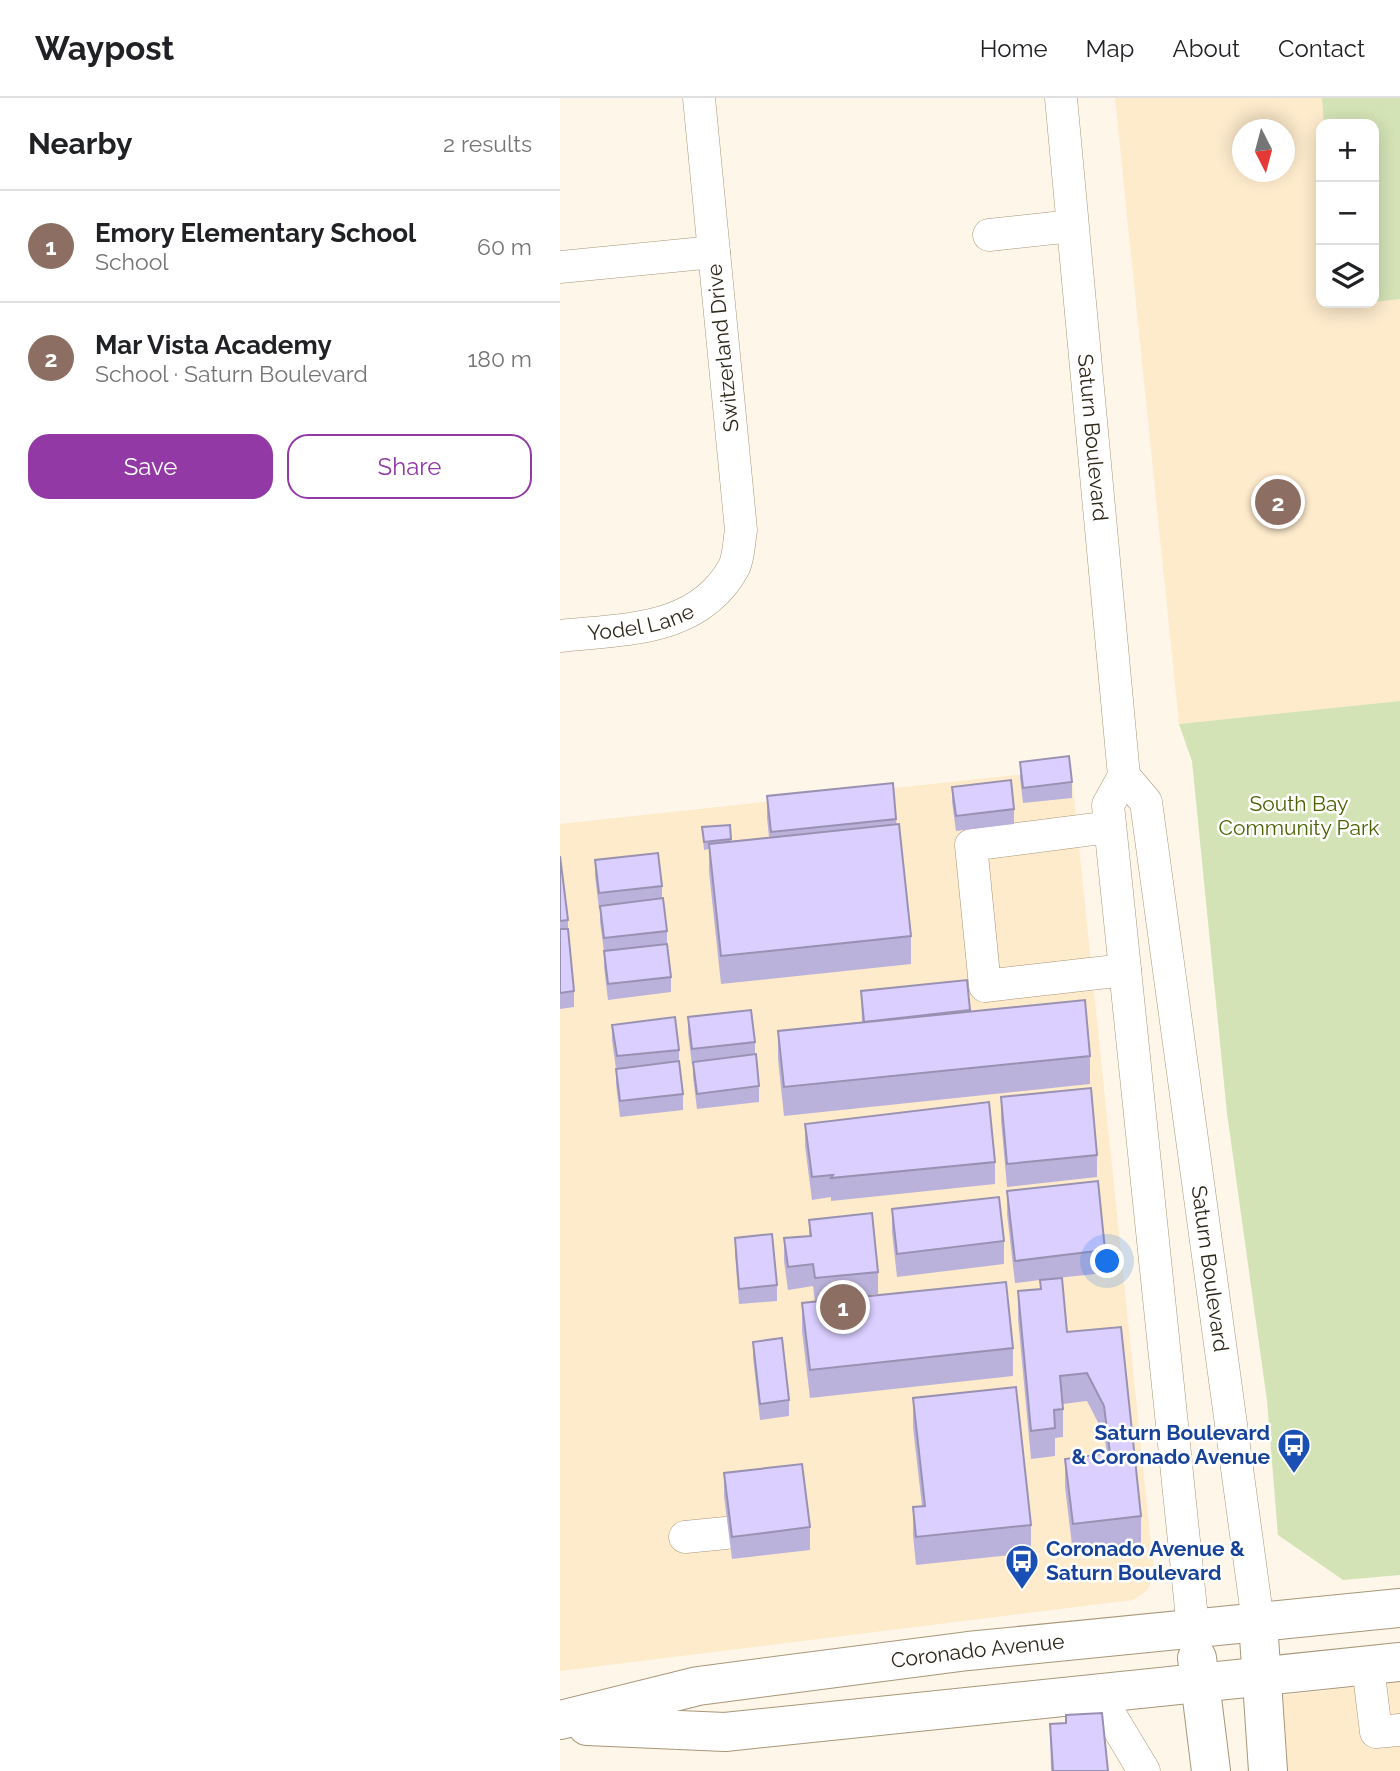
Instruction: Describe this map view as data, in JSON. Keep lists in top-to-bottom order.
{
  "streets": {
    "main road": ["Saturn Boulevard", "Coronado Avenue"],
    "street": ["Switzerland Drive", "Yodel Lane"]
  },
  "crossings": [
    ["Switzerland Drive", "Yodel Lane"],
    ["Saturn Boulevard", "Coronado Avenue"]
  ],
  "parks": ["South Bay Community Park"],
  "places": {
    "bus stop": ["Saturn Boulevard & Coronado Avenue", "Coronado Avenue & Saturn Boulevard"]
  },
  "north": "bottom",
  "page": {
    "header": "Waypost",
    "nav": [
      "Home",
      "Map",
      "About",
      "Contact"
    ],
    "heading": ["Nearby", "2 results"],
    "map_buttons": ["+", "−"],
    "list": [
      {
        "mark": "1",
        "name": "Emory Elementary School",
        "note": "School",
        "value": "60 m"
      },
      {
        "mark": "2",
        "name": "Mar Vista Academy",
        "note": "School · Saturn Boulevard",
        "value": "180 m"
      }
    ],
    "buttons": ["Save", "Share"],
    "pins": ["2", "1"]
  }
}
